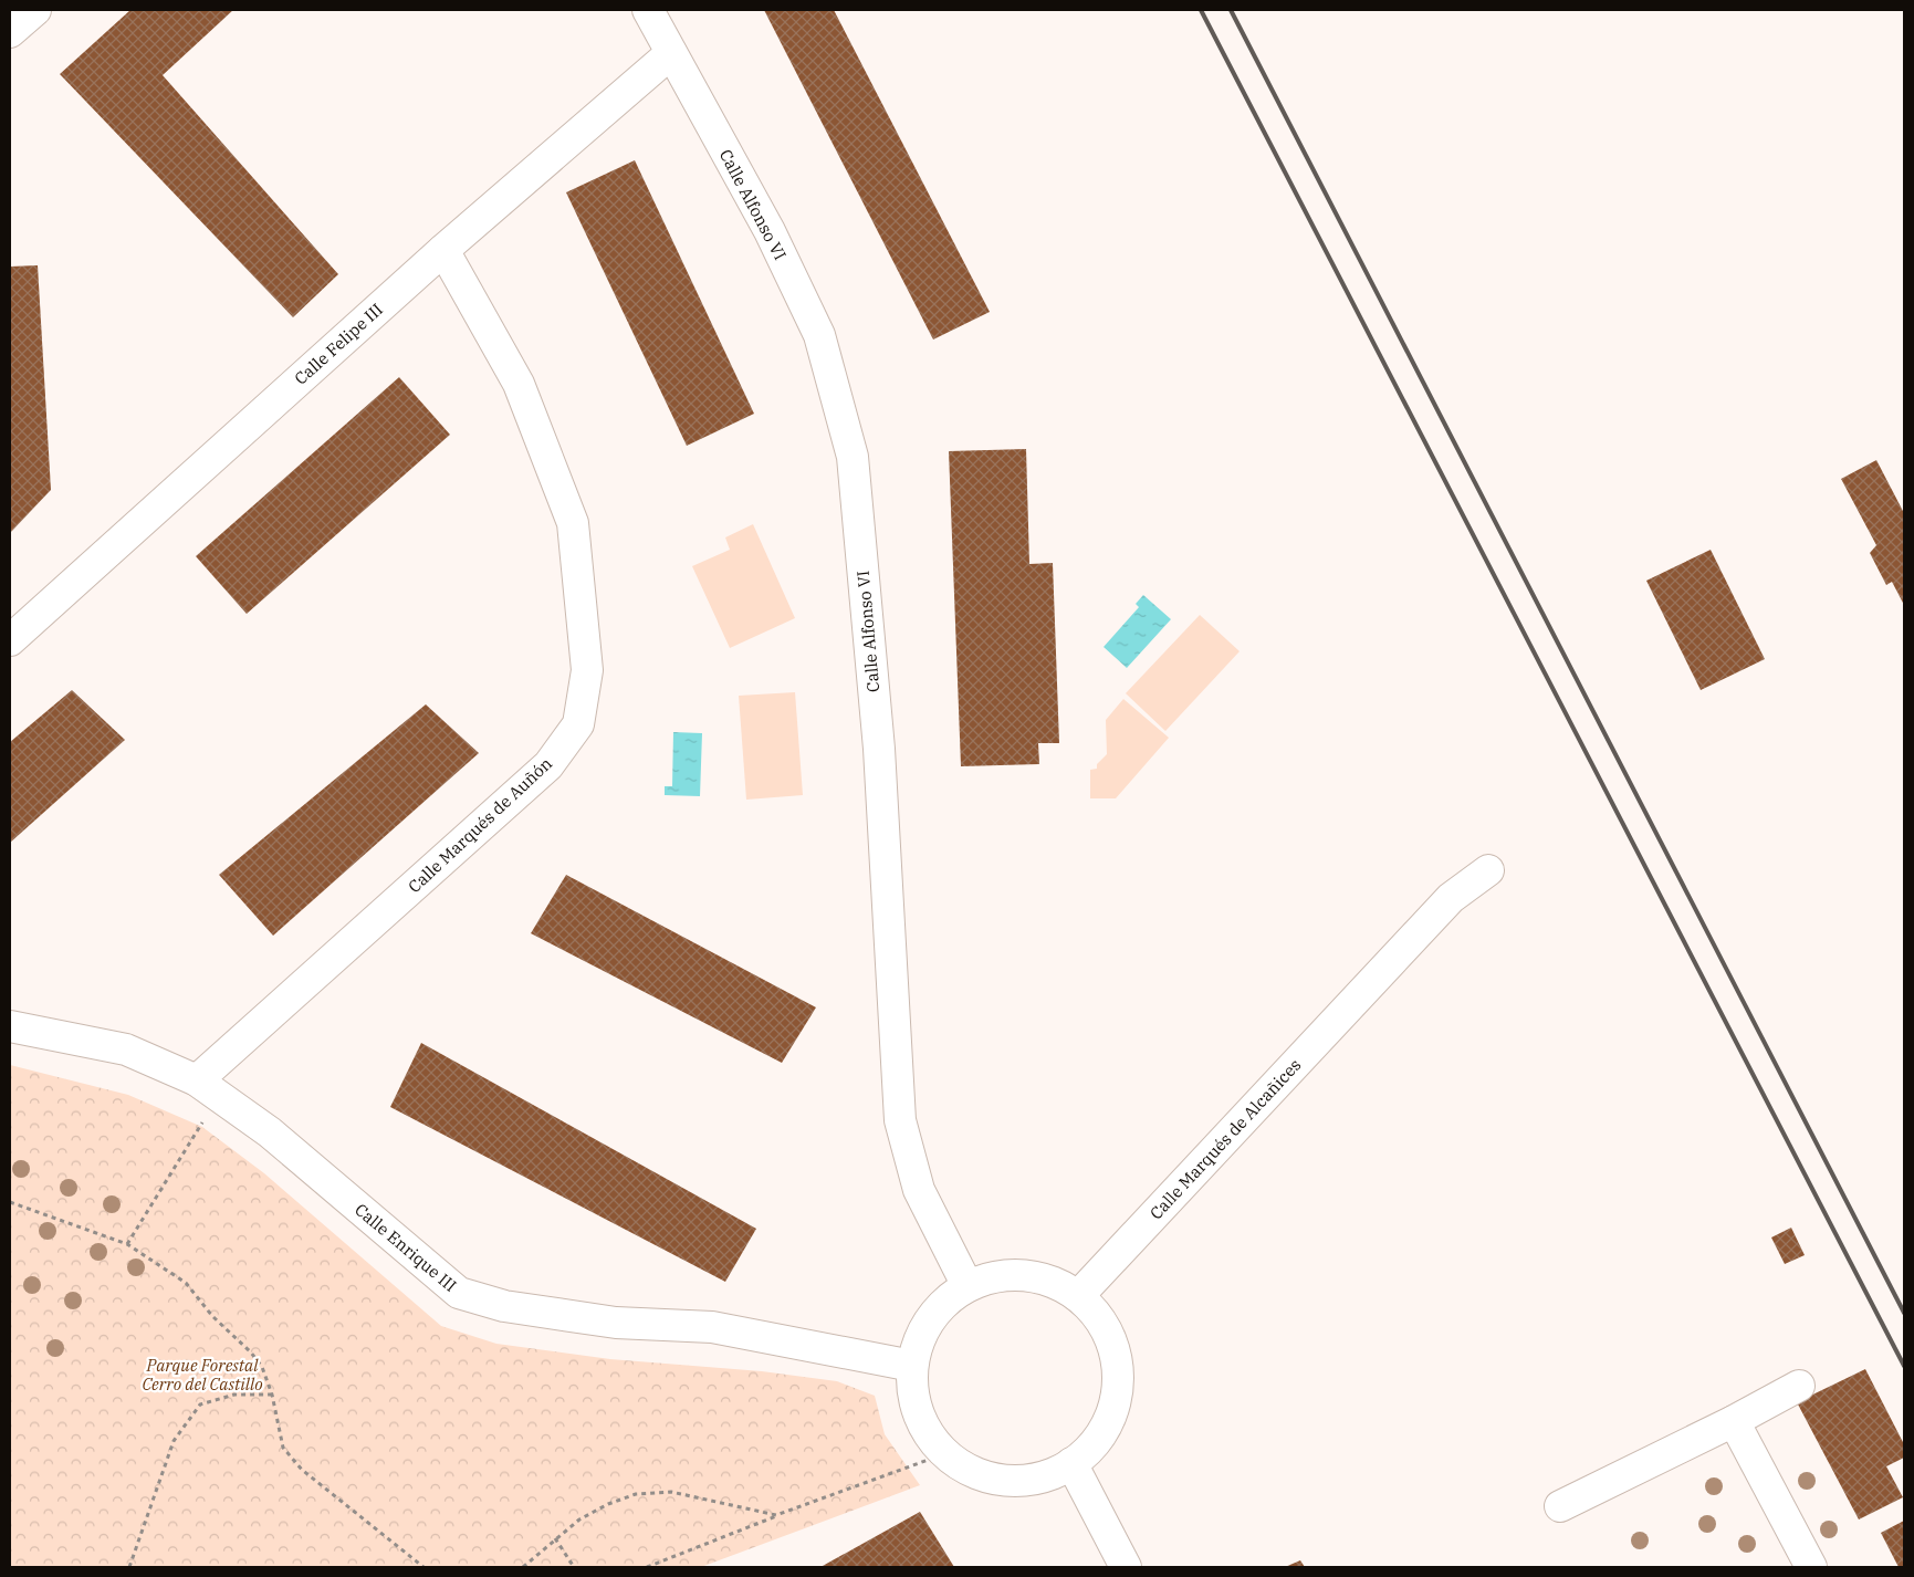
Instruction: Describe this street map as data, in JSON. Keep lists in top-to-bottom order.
{
  "streets": {
    "street": [
      "Calle Alfonso VI",
      "Calle Felipe III",
      "Calle Marqués de Auñón",
      "Calle Marqués de Alcañices",
      "Calle Enrique III"
    ]
  },
  "crossings": [
    ["Calle Alfonso VI", "Calle Felipe III"],
    ["Calle Felipe III", "Calle Marqués de Auñón"],
    ["Calle Marqués de Auñón", "Calle Enrique III"]
  ],
  "parks": ["Parque Forestal Cerro del Castillo"]
}
